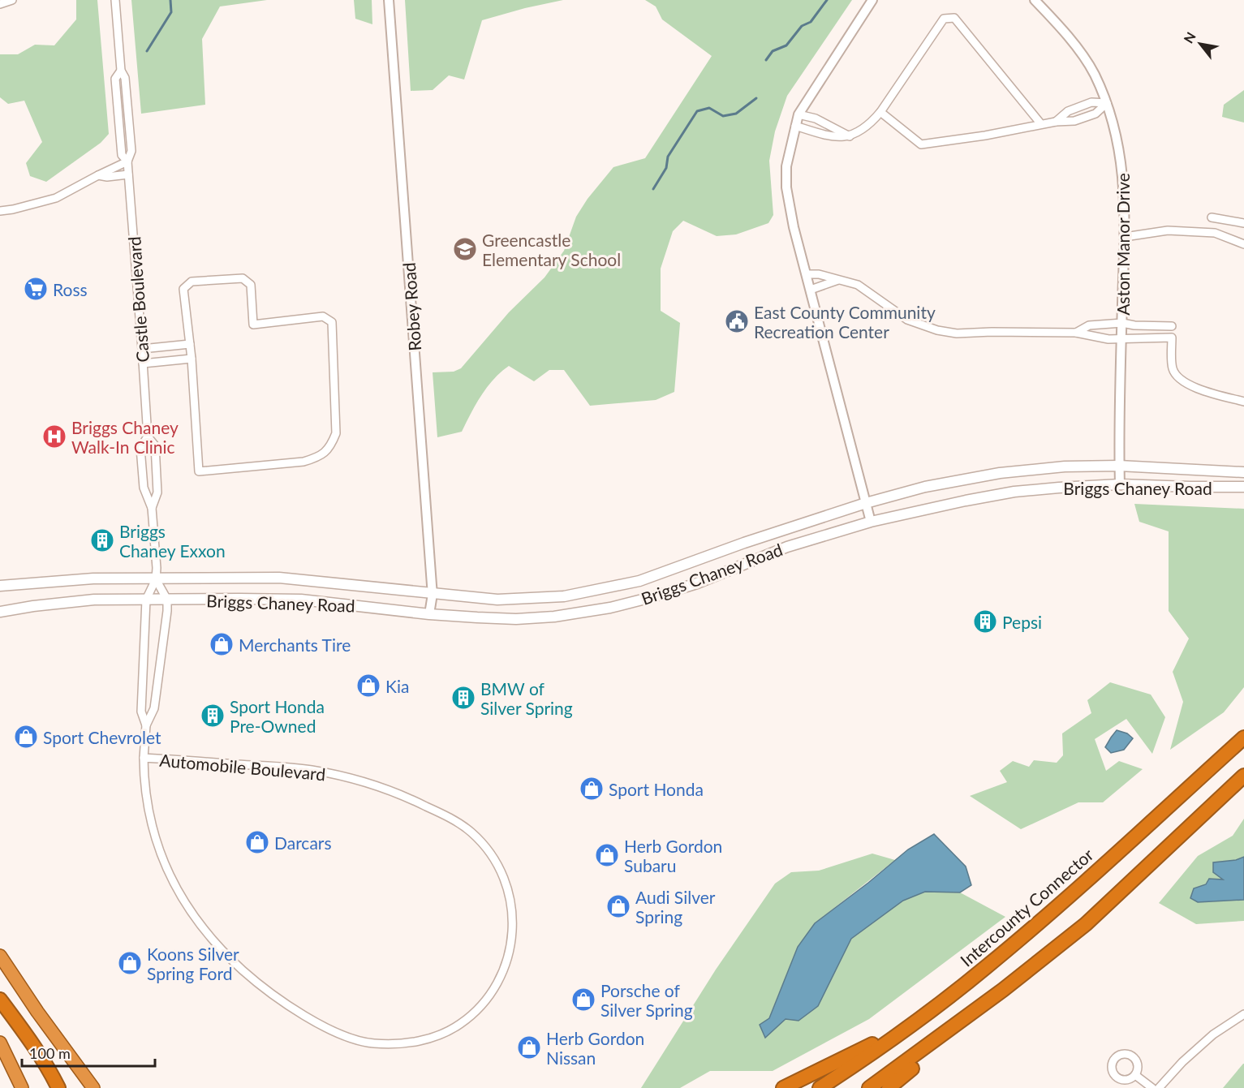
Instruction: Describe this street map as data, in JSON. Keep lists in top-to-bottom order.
{
  "streets": {
    "highway": ["Intercounty Connector"],
    "main road": ["Briggs Chaney Road"],
    "street": [
      "Aston Manor Drive",
      "Castle Boulevard",
      "Robey Road",
      "Automobile Boulevard"
    ]
  },
  "crossings": [
    ["Aston Manor Drive", "Briggs Chaney Road"],
    ["Castle Boulevard", "Briggs Chaney Road"],
    ["Castle Boulevard", "Automobile Boulevard"],
    ["Robey Road", "Briggs Chaney Road"],
    ["Briggs Chaney Road", "Automobile Boulevard"]
  ],
  "places": {
    "school or university": ["Greencastle Elementary School"],
    "supermarket": ["Ross"],
    "public building": ["East County Community Recreation Center"],
    "hospital": ["Briggs Chaney Walk-In Clinic"],
    "building": [
      "Briggs Chaney Exxon",
      "Pepsi",
      "BMW of Silver Spring",
      "Sport Honda Pre-Owned"
    ],
    "shop": [
      "Merchants Tire",
      "Kia",
      "Sport Chevrolet",
      "Sport Honda",
      "Darcars",
      "Herb Gordon Subaru",
      "Audi Silver Spring",
      "Koons Silver Spring Ford",
      "Porsche of Silver Spring",
      "Herb Gordon Nissan"
    ]
  },
  "scale_bar": "100 m",
  "north": "top left"
}
